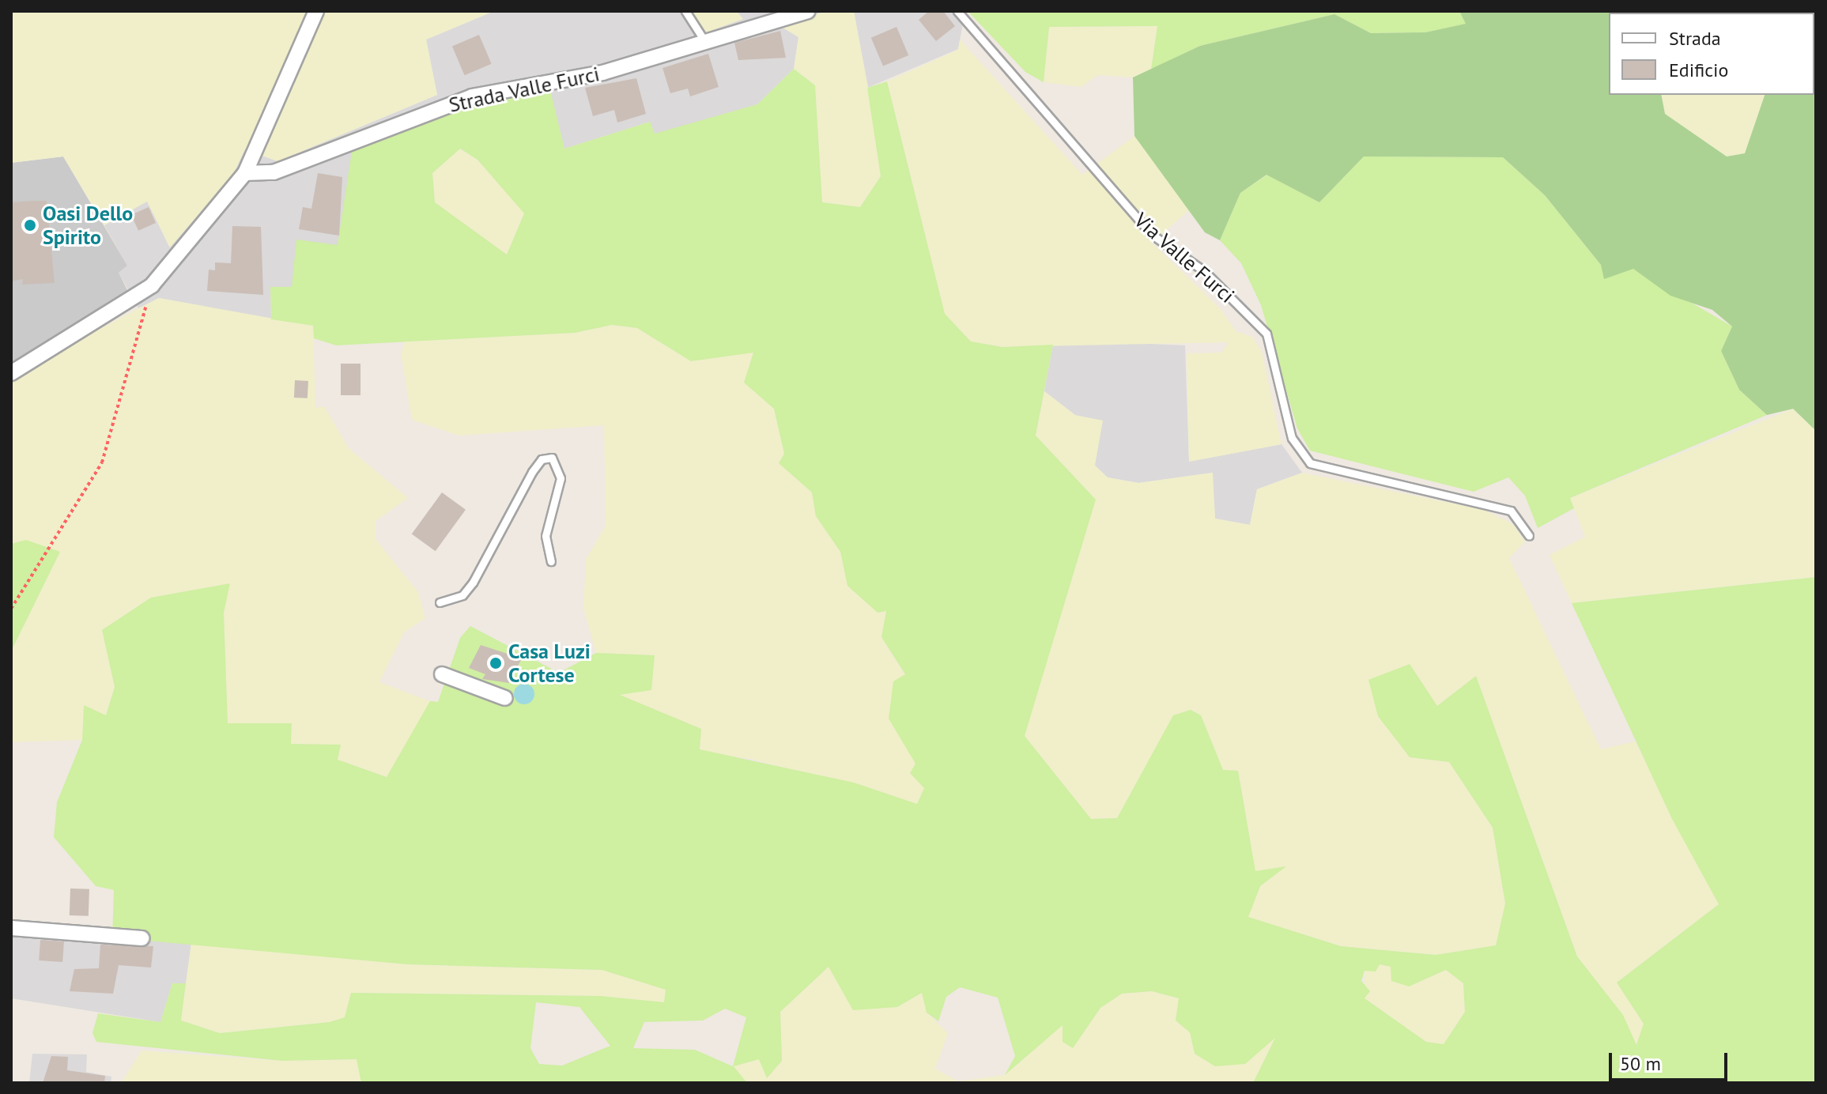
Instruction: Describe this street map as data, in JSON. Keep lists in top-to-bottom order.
{
  "streets": {
    "street": ["Strada Valle Furci"],
    "lane": ["Via Valle Furci"]
  },
  "places": ["Oasi Dello Spirito", "Casa Luzi Cortese"],
  "legend": ["Strada", "Edificio"],
  "scale_bar": "50 m"
}
